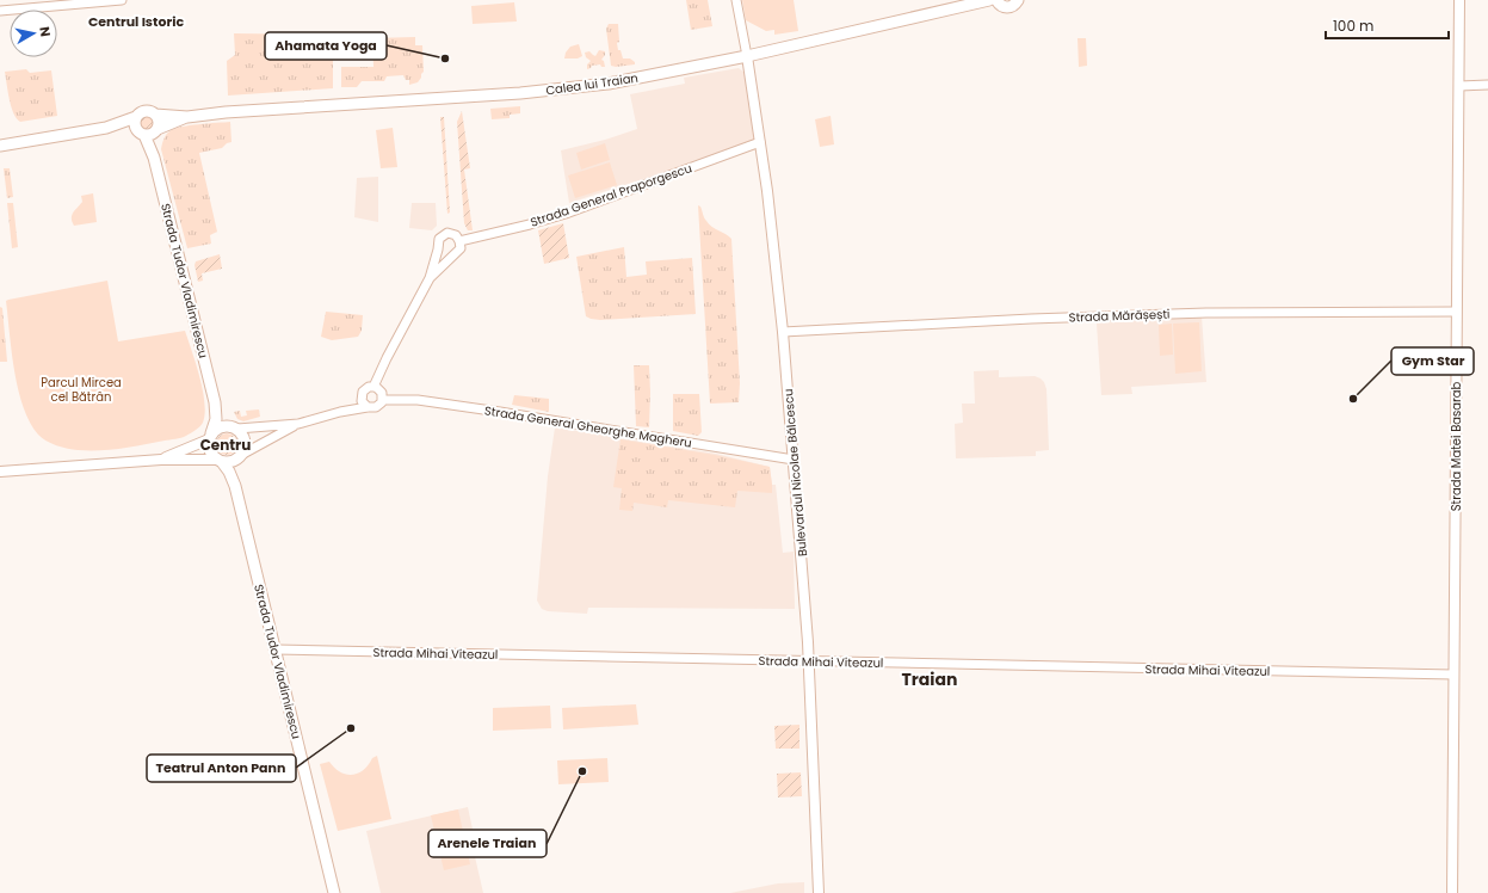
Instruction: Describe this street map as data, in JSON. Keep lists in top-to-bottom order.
{
  "streets": {
    "main road": [
      "Calea lui Traian",
      "Strada Tudor Vladimirescu",
      "Strada Matei Basarab",
      "Bulevardul Nicolae Bălcescu"
    ],
    "street": [
      "Strada General Praporgescu",
      "Strada Mărășești",
      "Strada General Gheorghe Magheru",
      "Strada Mihai Viteazul"
    ]
  },
  "crossings": [
    ["Calea lui Traian", "Strada Tudor Vladimirescu"],
    ["Calea lui Traian", "Bulevardul Nicolae Bălcescu"],
    ["Strada General Praporgescu", "Bulevardul Nicolae Bălcescu"],
    ["Strada Tudor Vladimirescu", "Strada Mihai Viteazul"],
    ["Strada Mărășești", "Strada Matei Basarab"],
    ["Strada Mărășești", "Bulevardul Nicolae Bălcescu"],
    ["Strada General Gheorghe Magheru", "Bulevardul Nicolae Bălcescu"],
    ["Strada Matei Basarab", "Strada Mihai Viteazul"],
    ["Bulevardul Nicolae Bălcescu", "Strada Mihai Viteazul"]
  ],
  "districts": ["Centrul Istoric", "Centru", "Traian"],
  "parks": ["Parcul Mircea cel Bătrân"],
  "places": [
    "Ahamata Yoga",
    "Gym Star",
    "Teatrul Anton Pann",
    "Arenele Traian"
  ],
  "scale_bar": "100 m",
  "north": "right"
}
